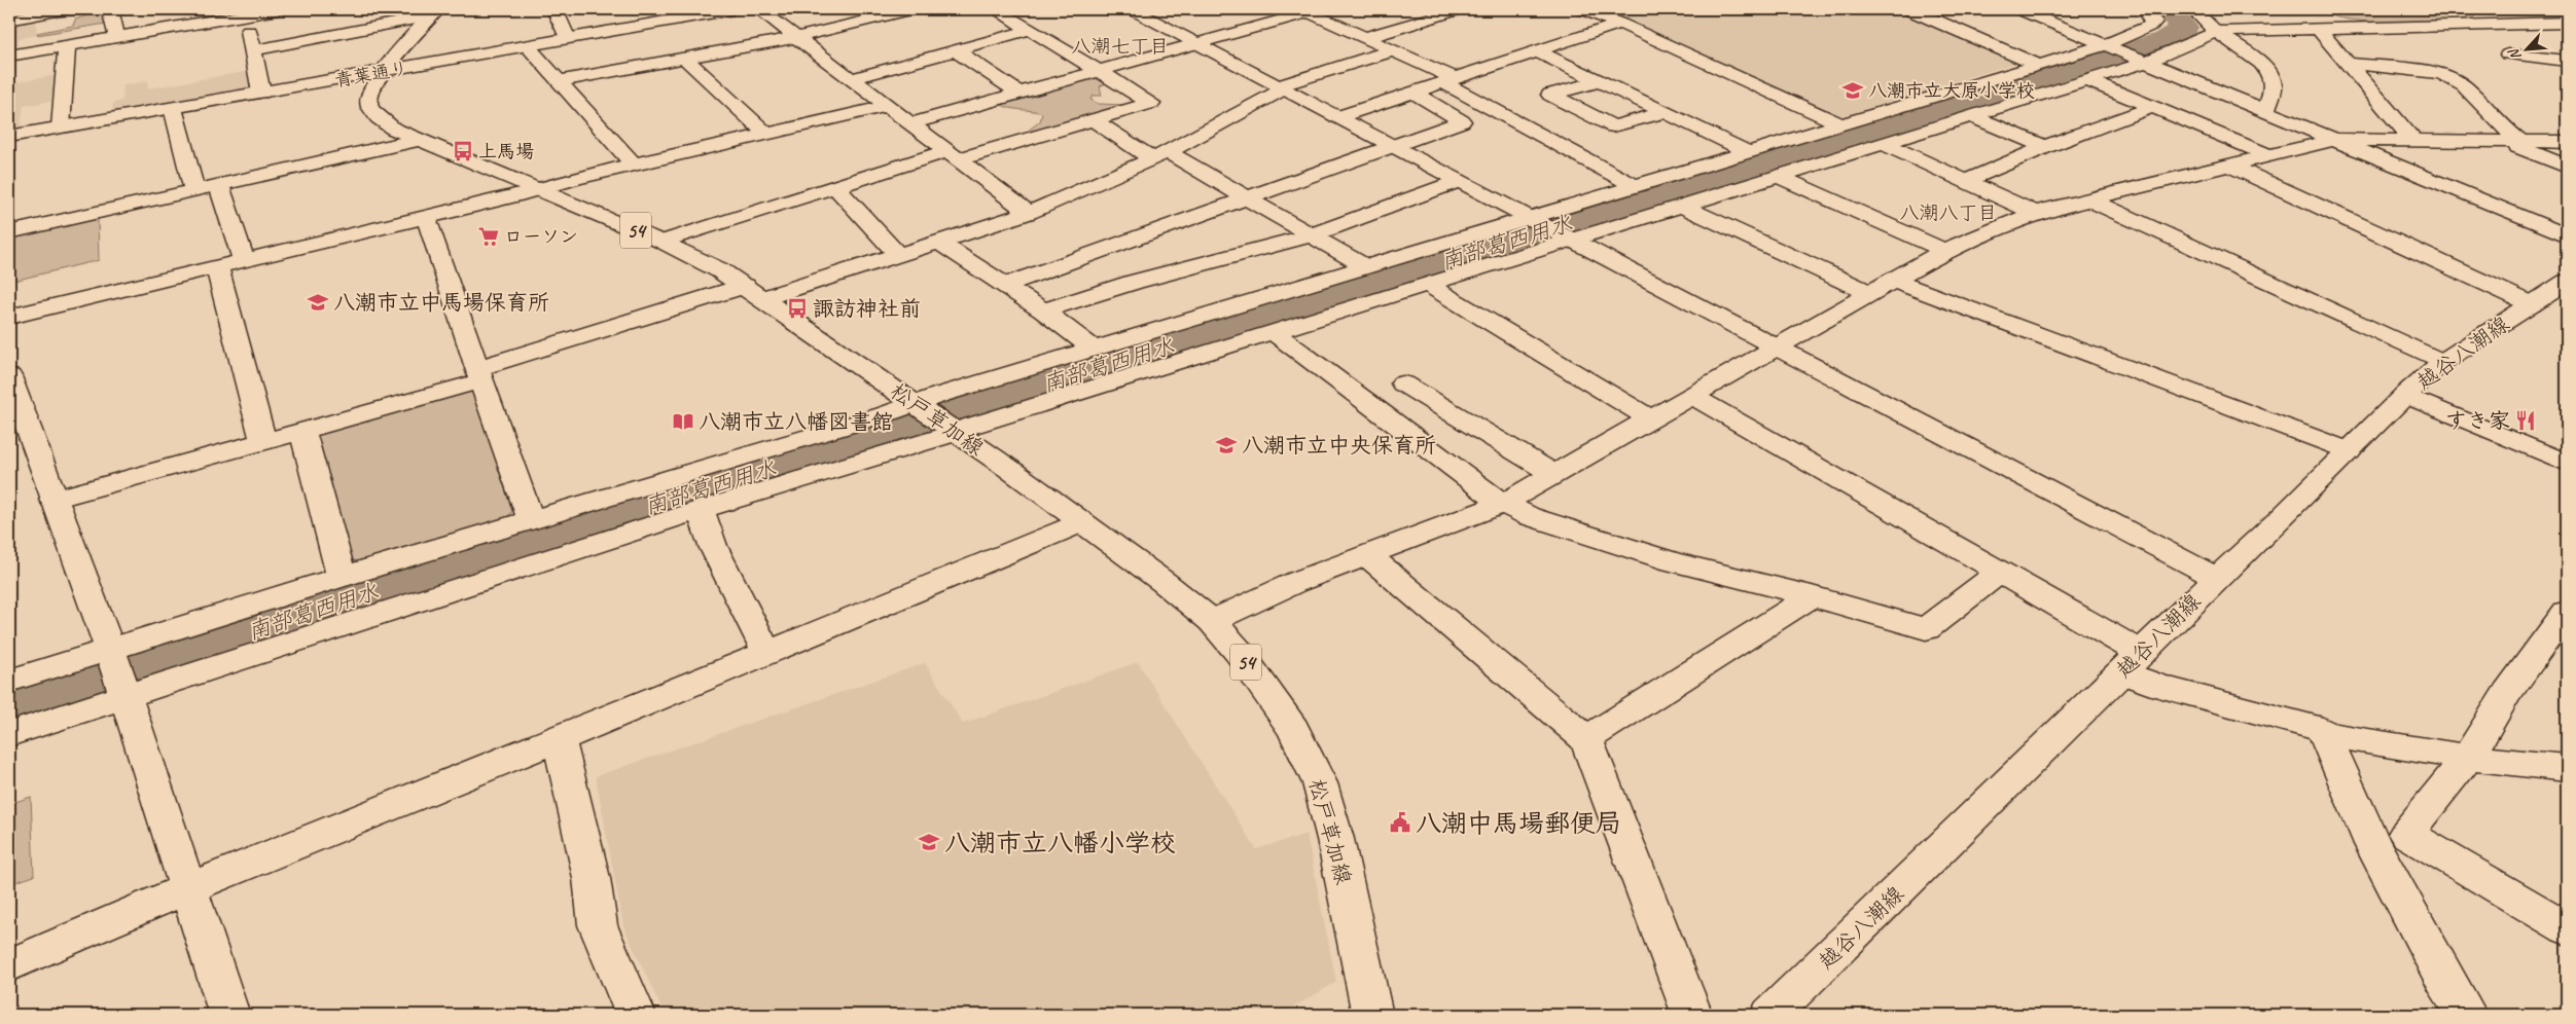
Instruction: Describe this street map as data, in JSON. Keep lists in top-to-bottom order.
{
  "streets": {
    "street": [
      "青葉通り",
      "54",
      "越谷八潮線",
      "松戸草加線"
    ]
  },
  "crossings": [
    ["青葉通り", "松戸草加線"]
  ],
  "districts": ["八潮七丁目", "八潮八丁目"],
  "water": ["南部葛西用水"],
  "places": {
    "school or university": [
      "八潮市立大原小学校",
      "八潮市立中馬場保育所",
      "八潮市立中央保育所",
      "八潮市立八幡小学校"
    ],
    "bus stop": ["上馬場", "諏訪神社前"],
    "supermarket": ["ローソン"],
    "restaurant": ["すき家"],
    "library": ["八潮市立八幡図書館"],
    "public building": ["八潮中馬場郵便局"]
  },
  "north": "bottom left"
}
